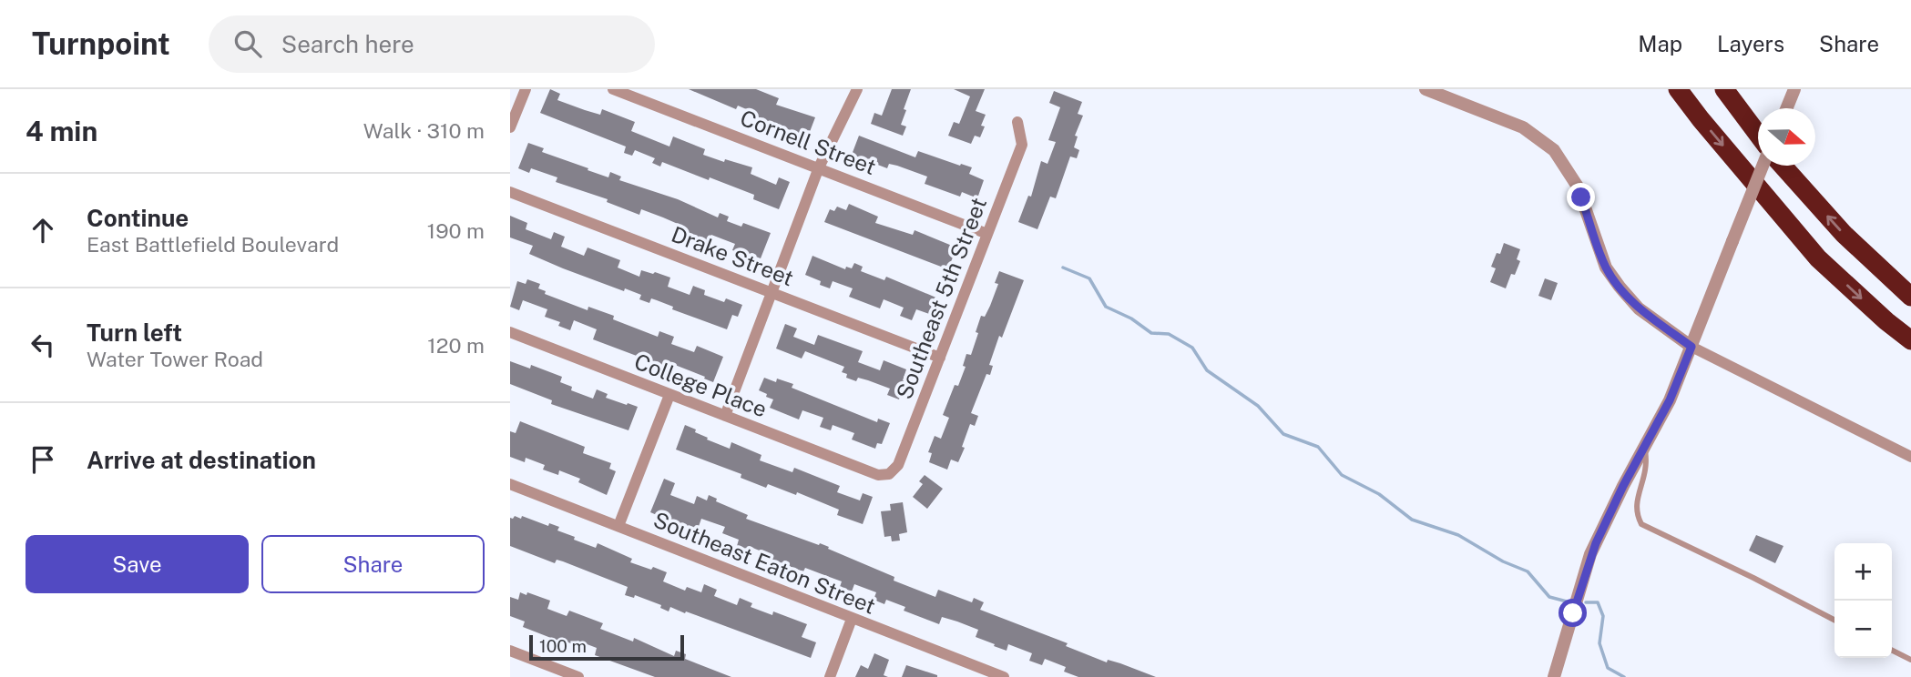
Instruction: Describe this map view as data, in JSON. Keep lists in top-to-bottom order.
{
  "streets": {
    "street": [
      "Cornell Street",
      "Drake Street",
      "Southeast 5th Street",
      "College Place",
      "Southeast Eaton Street"
    ]
  },
  "crossings": [
    ["Cornell Street", "Southeast 5th Street"],
    ["Drake Street", "Southeast 5th Street"],
    ["Southeast 5th Street", "College Place"]
  ],
  "scale_bar": "100 m",
  "north": "right",
  "page": {
    "header": "Turnpoint",
    "search": "Search here",
    "nav": ["Map", "Layers", "Share"],
    "heading": ["4 min", "Walk · 310 m"],
    "list": [
      ["Continue", "East Battlefield Boulevard", "190 m"],
      ["Turn left", "Water Tower Road", "120 m"],
      "Arrive at destination"
    ],
    "buttons": ["Save", "Share"],
    "map_buttons": ["+", "−"],
    "scale": "100 m"
  }
}
